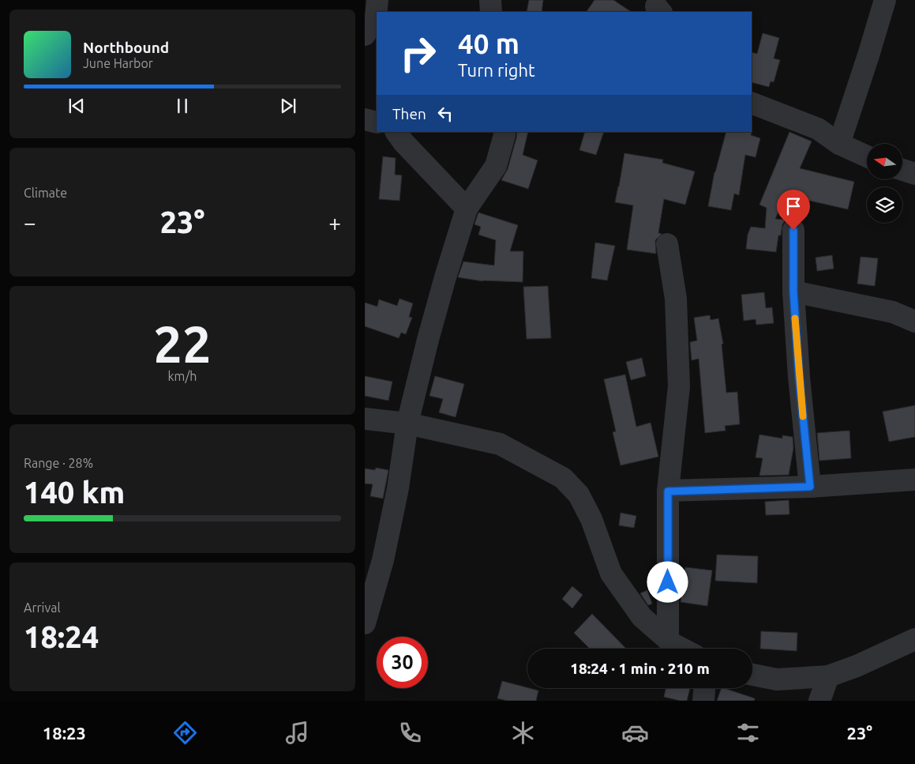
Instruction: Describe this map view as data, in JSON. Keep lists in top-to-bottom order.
{
  "north": "left",
  "page": {
    "turn": ["40 m", "Turn right"],
    "song": ["Northbound", "June Harbor"],
    "then": "Then",
    "tile": [
      "Climate",
      ["22", "km/h"],
      ["Range · 28%", "140 km"],
      ["Arrival", "18:24"]
    ],
    "heat": ["−", "23°", "+"],
    "limit": "30",
    "trip": "18:24 · 1 min · 210 m",
    "tabs": ["18:23", "23°"]
  }
}
